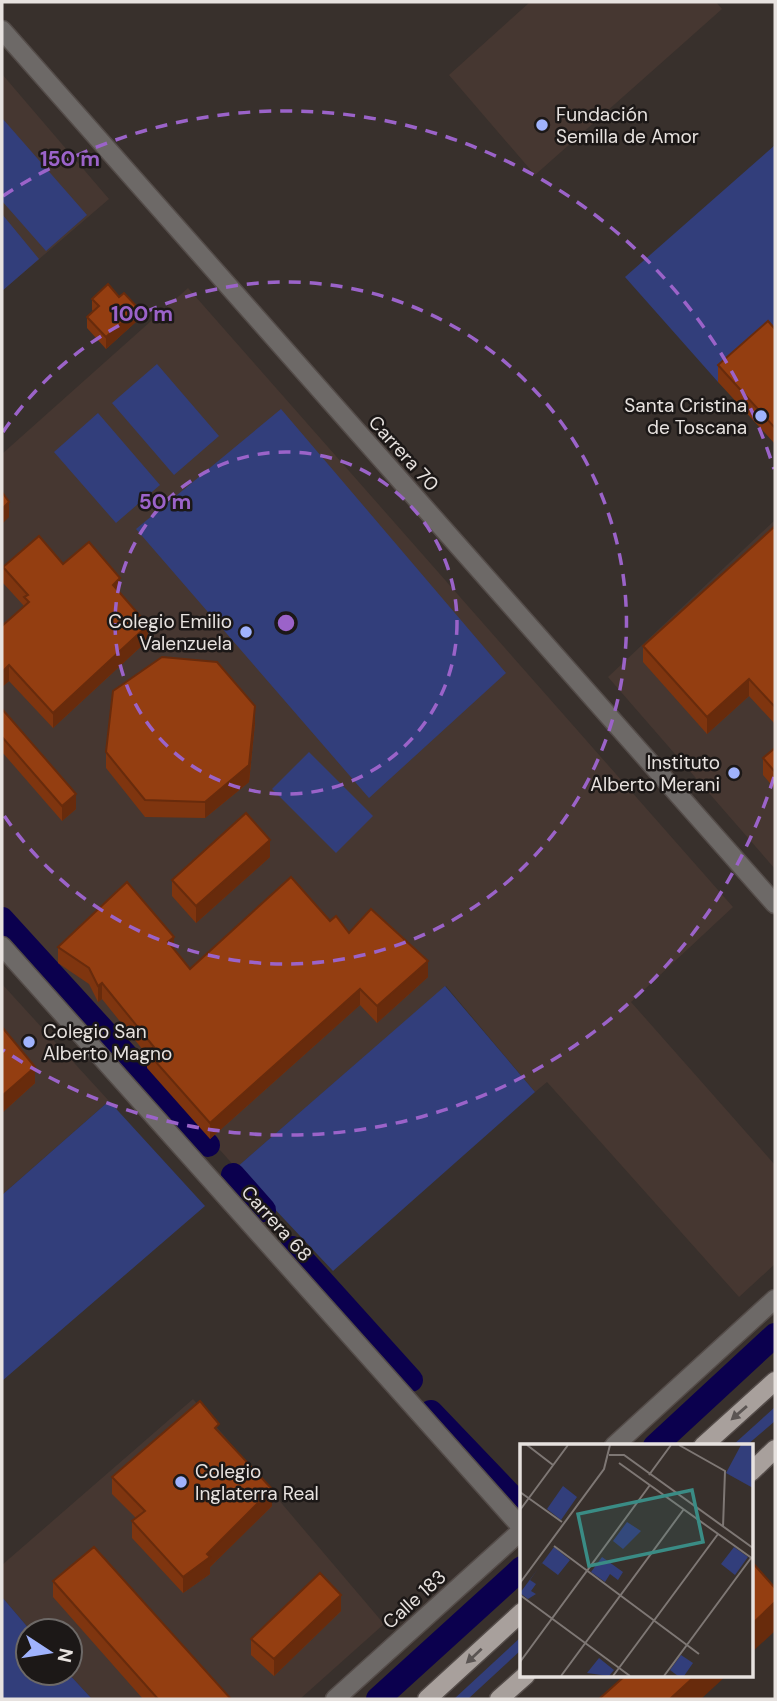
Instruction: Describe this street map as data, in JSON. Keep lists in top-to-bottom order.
{
  "streets": {
    "street": ["Carrera 70", "Carrera 68", "Calle 183"]
  },
  "places": [
    "Fundación Semilla de Amor",
    "Santa Cristina de Toscana",
    "Colegio Emilio Valenzuela",
    "Instituto Alberto Merani",
    "Colegio San Alberto Magno",
    "Colegio Inglaterra Real"
  ],
  "north": "right",
  "rings": ["150 m", "100 m", "50 m"]
}
